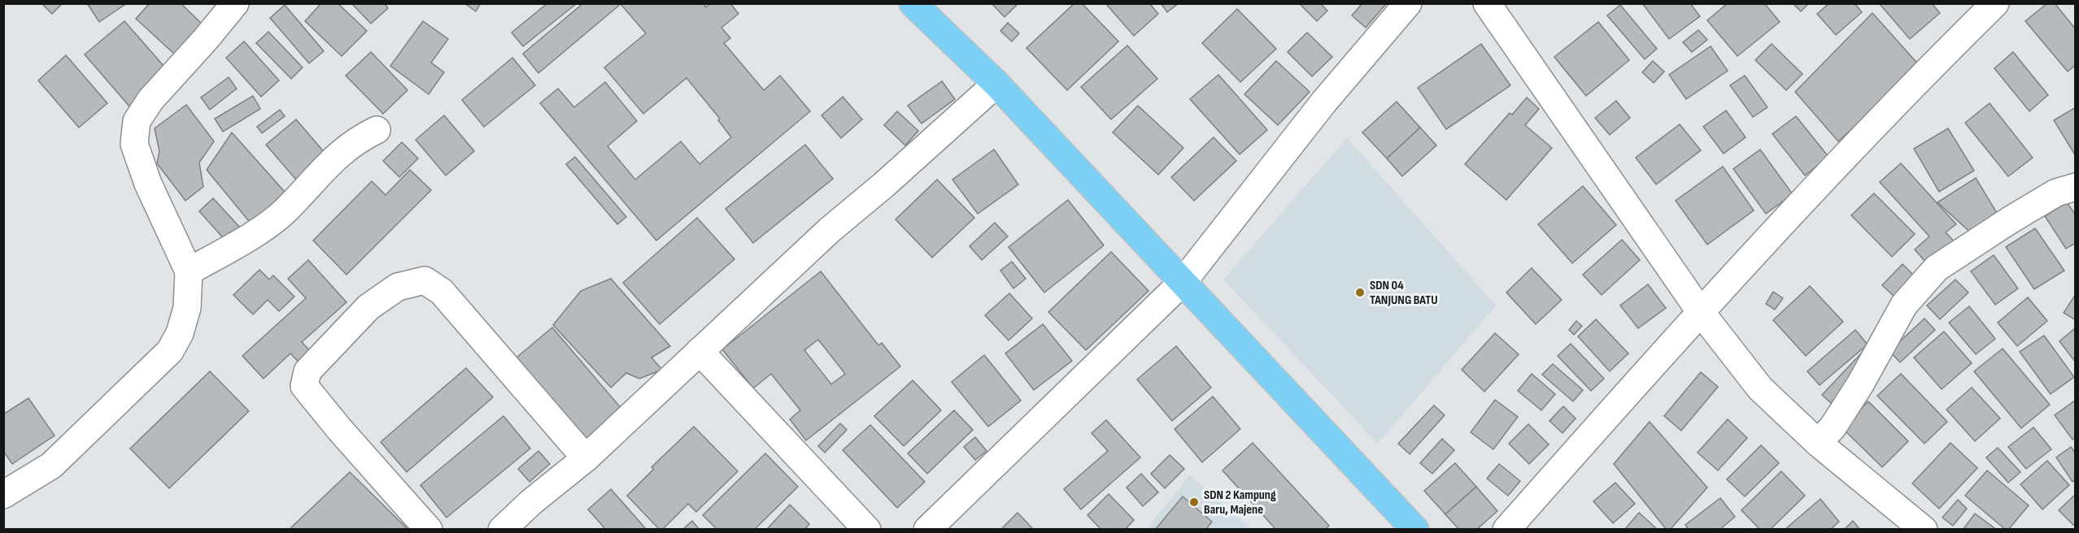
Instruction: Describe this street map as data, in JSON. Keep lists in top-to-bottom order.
{
  "places": ["SDN 04 TANJUNG BATU", "SDN 2 Kampung Baru, Majene"]
}
